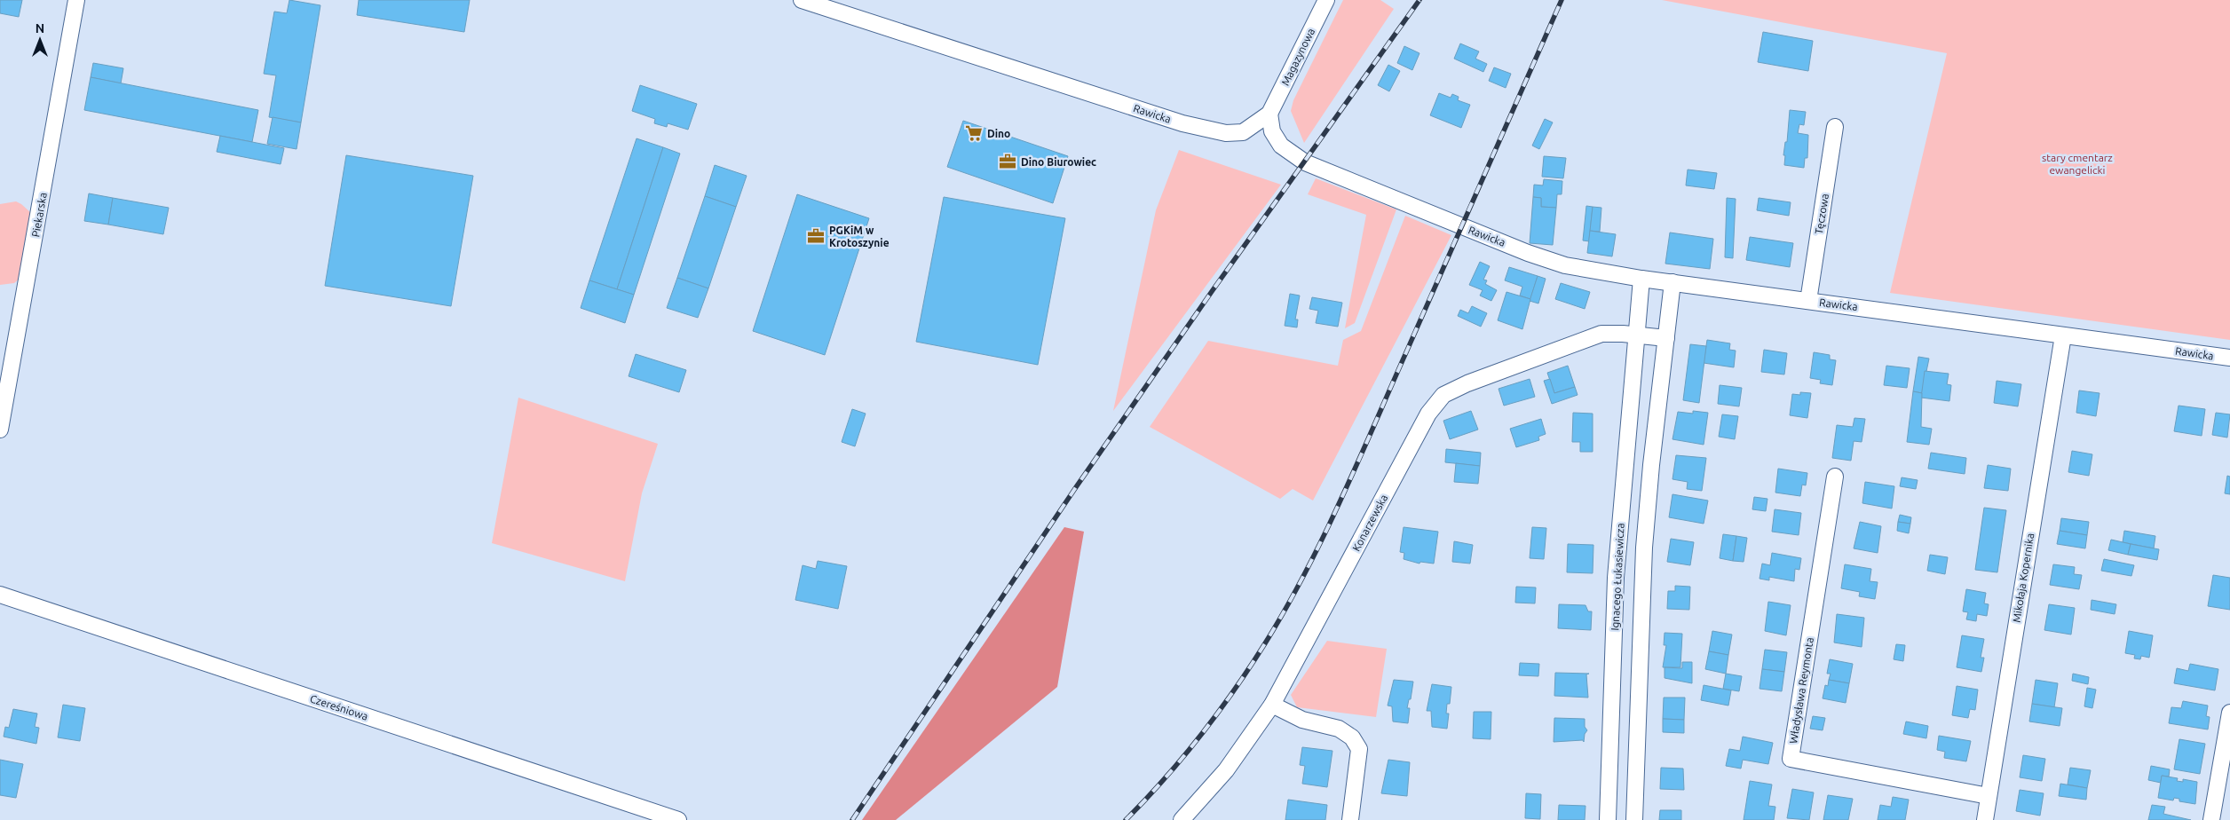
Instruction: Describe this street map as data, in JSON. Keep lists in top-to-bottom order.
{
  "streets": {
    "street": [
      "Magazynowa",
      "Rawicka",
      "Tęczowa",
      "Piekarska",
      "Konarzewska",
      "Ignacego Łukasiewicza",
      "Mikołaja Kopernika",
      "Władysława Reymonta",
      "Czereśniowa"
    ]
  },
  "crossings": [
    ["Magazynowa", "Rawicka"],
    ["Rawicka", "Tęczowa"],
    ["Rawicka", "Ignacego Łukasiewicza"],
    ["Rawicka", "Mikołaja Kopernika"],
    ["Konarzewska", "Ignacego Łukasiewicza"],
    ["Mikołaja Kopernika", "Władysława Reymonta"]
  ],
  "parks": ["stary cmentarz ewangelicki"],
  "places": {
    "supermarket": ["Dino"],
    "office": ["Dino Biurowiec", "PGKiM w Krotoszynie"]
  },
  "north": "top"
}
